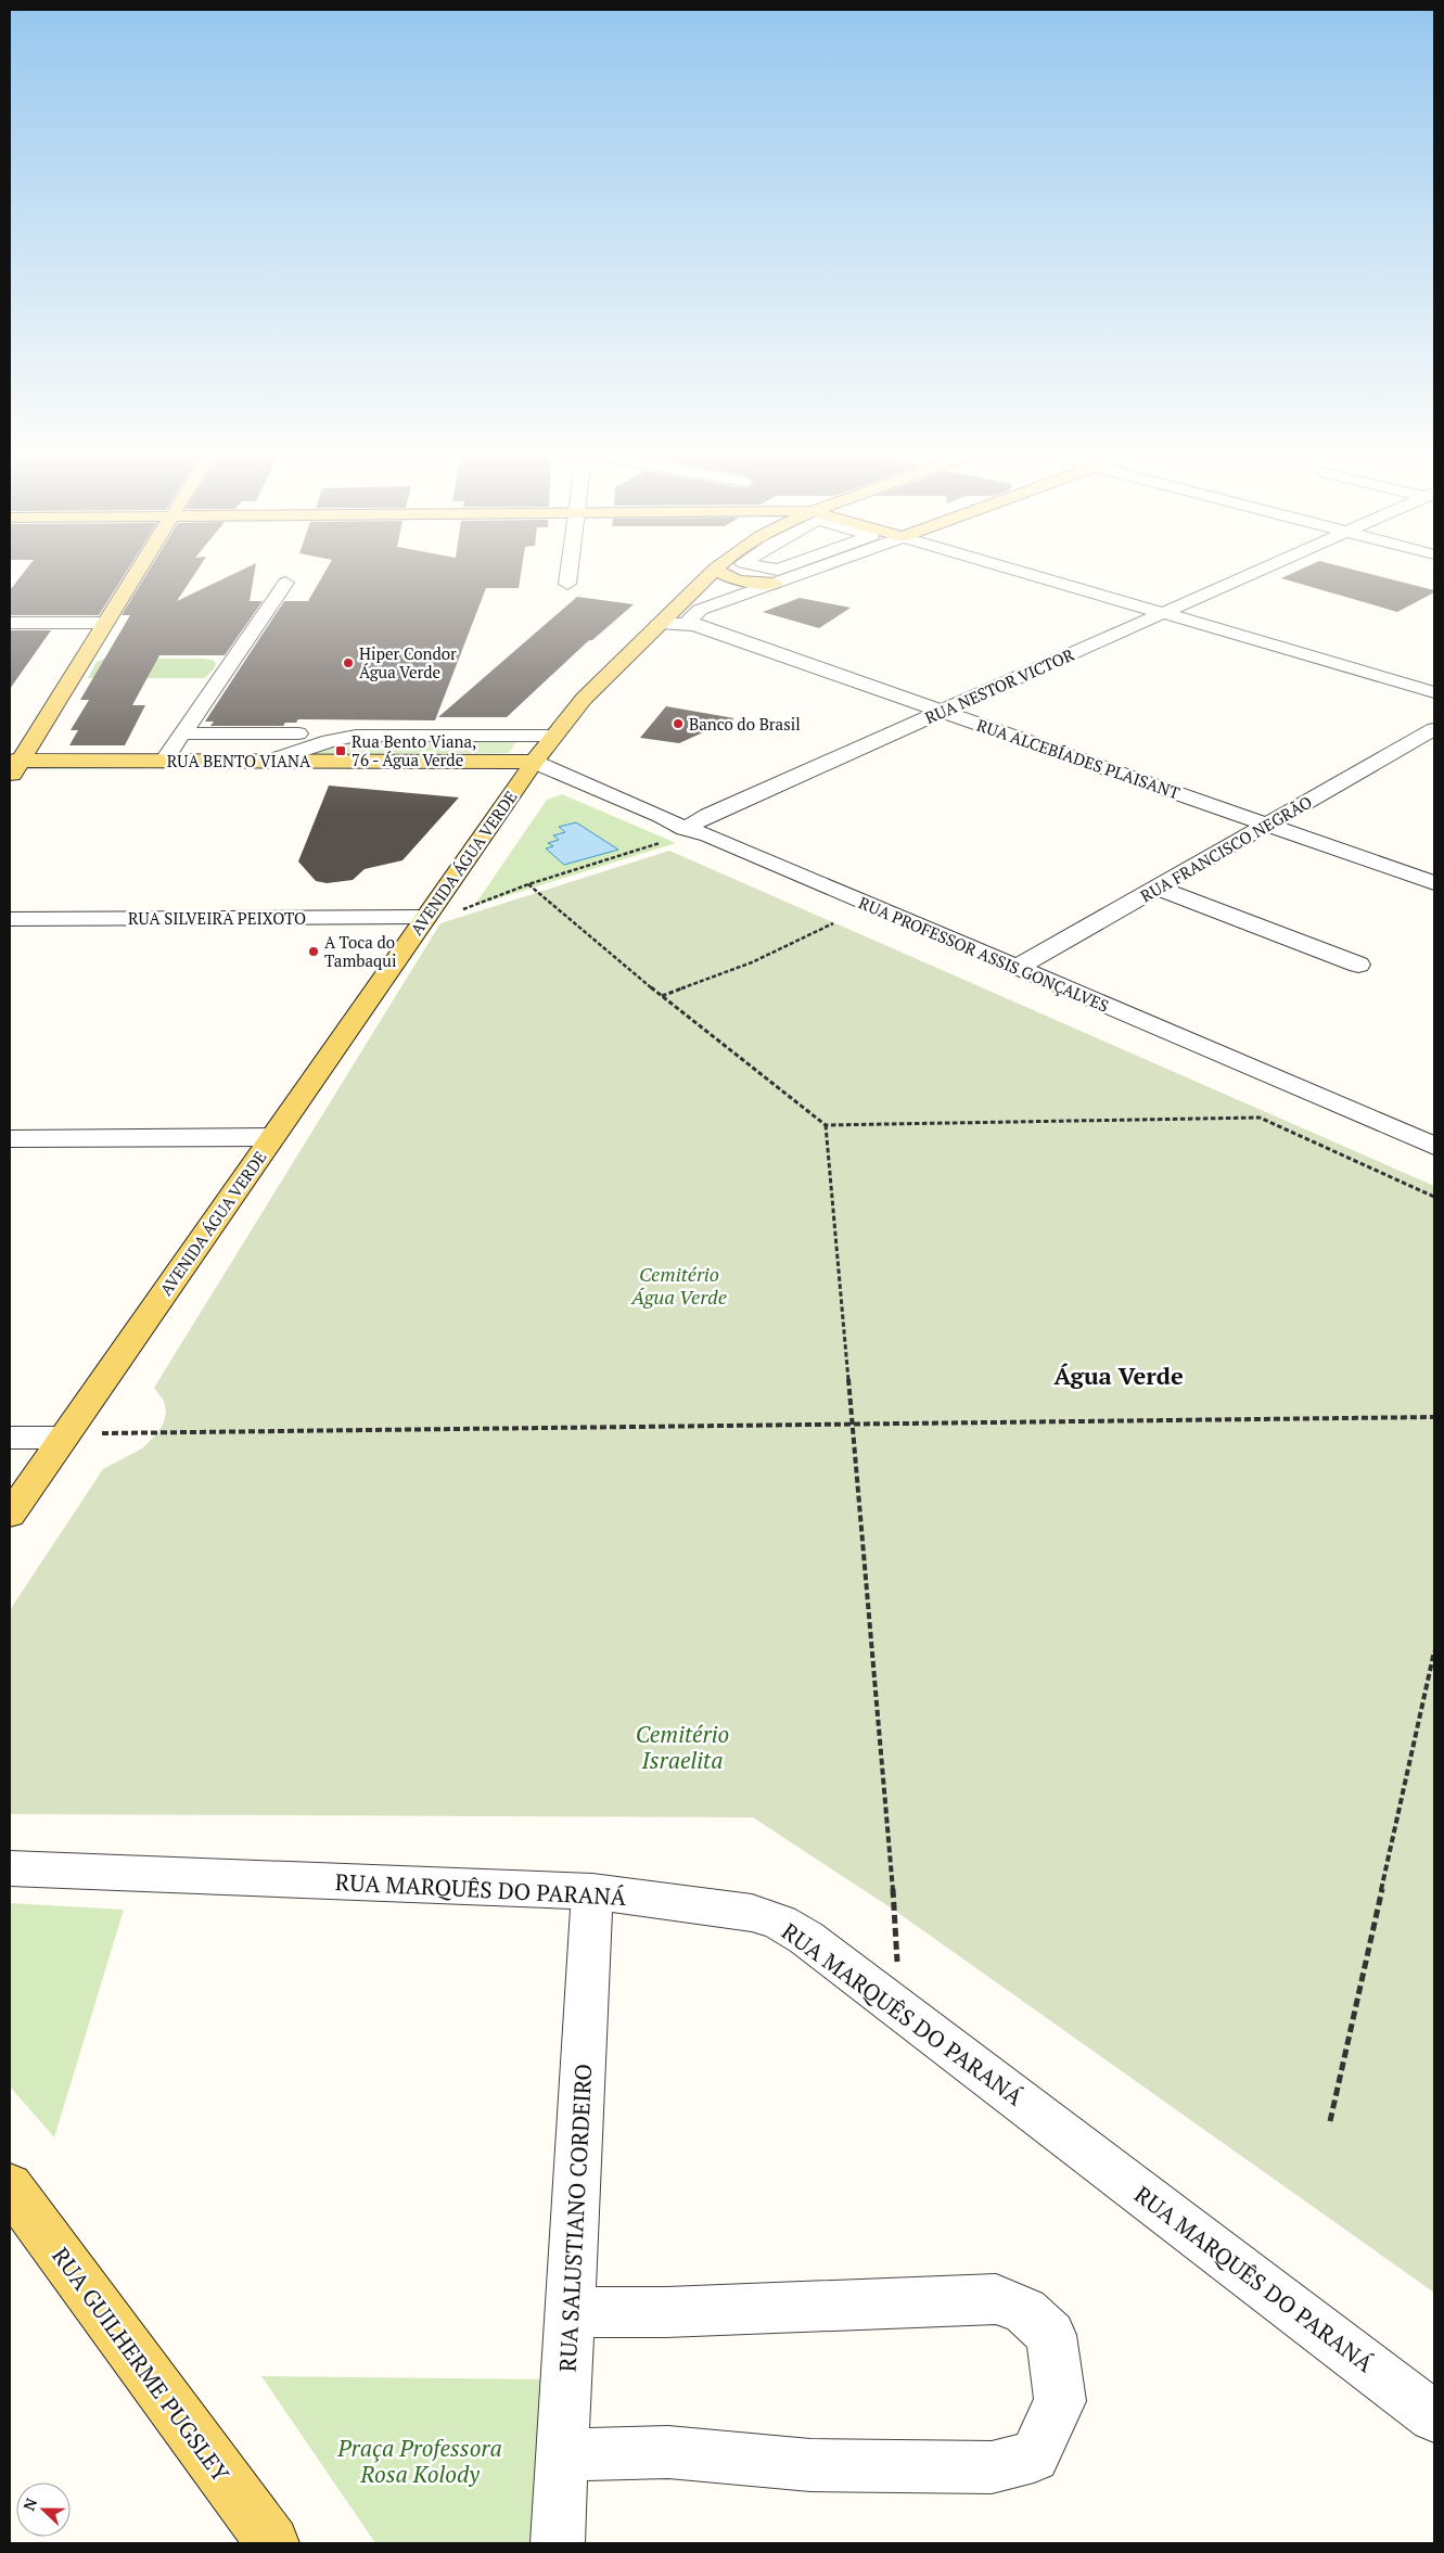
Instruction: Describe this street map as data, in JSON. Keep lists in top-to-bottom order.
{
  "streets": {
    "main road": ["RUA BENTO VIANA", "AVENIDA ÁGUA VERDE", "RUA GUILHERME PUGSLEY"],
    "street": [
      "RUA NESTOR VICTOR",
      "RUA ALCEBÍADES PLAISANT",
      "RUA FRANCISCO NEGRÃO",
      "RUA SILVEIRA PEIXOTO",
      "RUA PROFESSOR ASSIS GONÇALVES",
      "RUA MARQUÊS DO PARANÁ",
      "RUA SALUSTIANO CORDEIRO"
    ]
  },
  "crossings": [
    ["RUA NESTOR VICTOR", "RUA ALCEBÍADES PLAISANT"],
    ["RUA NESTOR VICTOR", "RUA PROFESSOR ASSIS GONÇALVES"],
    ["RUA ALCEBÍADES PLAISANT", "RUA FRANCISCO NEGRÃO"],
    ["RUA ALCEBÍADES PLAISANT", "AVENIDA ÁGUA VERDE"],
    ["RUA BENTO VIANA", "AVENIDA ÁGUA VERDE"],
    ["RUA BENTO VIANA", "RUA PROFESSOR ASSIS GONÇALVES"],
    ["RUA FRANCISCO NEGRÃO", "RUA PROFESSOR ASSIS GONÇALVES"],
    ["AVENIDA ÁGUA VERDE", "RUA SILVEIRA PEIXOTO"],
    ["AVENIDA ÁGUA VERDE", "RUA PROFESSOR ASSIS GONÇALVES"],
    ["RUA MARQUÊS DO PARANÁ", "RUA SALUSTIANO CORDEIRO"]
  ],
  "districts": ["Água Verde"],
  "parks": ["Cemitério Água Verde", "Cemitério Israelita", "Praça Professora Rosa Kolody"],
  "places": {
    "other": ["Hiper Condor Água Verde", "Banco do Brasil", "A Toca do Tambaqui"],
    "transit": ["Rua Bento Viana, 76 - Água Verde"]
  },
  "north": "left"
}
